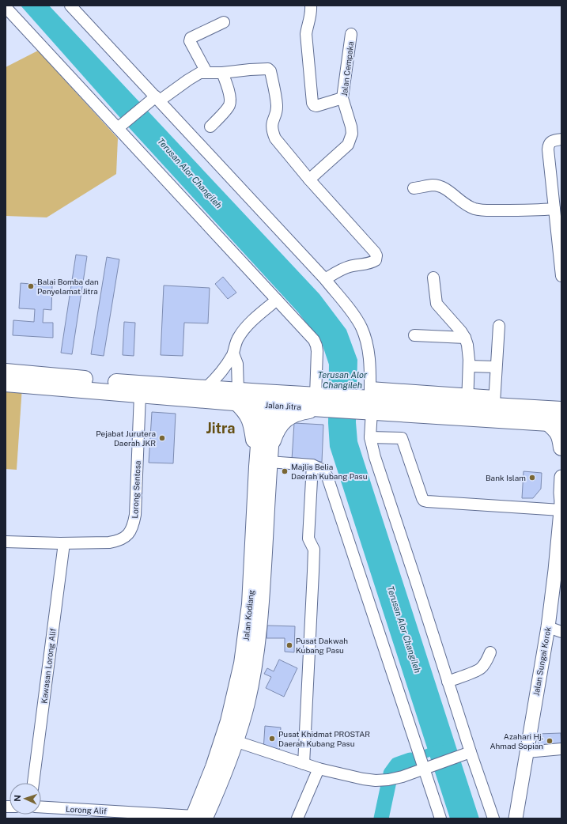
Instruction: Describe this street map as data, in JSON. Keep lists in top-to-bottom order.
{
  "streets": {
    "highway": ["Jalan Jitra", "Jalan Kodiang"],
    "main road": ["Jalan Sungai Korok"],
    "street": [
      "Jalan Cempaka",
      "Lorong Sentosa",
      "Kawasan Lorong Alif",
      "Lorong Alif"
    ]
  },
  "crossings": [
    ["Jalan Jitra", "Lorong Sentosa"],
    ["Jalan Jitra", "Jalan Kodiang"],
    ["Lorong Sentosa", "Kawasan Lorong Alif"],
    ["Jalan Kodiang", "Lorong Alif"]
  ],
  "districts": ["Jitra"],
  "water": ["Terusan Alor Changileh"],
  "places": [
    "Balai Bomba dan Penyelamat Jitra",
    "Pejabat Jurutera Daerah JKR",
    "Majlis Belia Daerah Kubang Pasu",
    "Bank Islam",
    "Pusat Dakwah Kubang Pasu",
    "Pusat Khidmat PROSTAR Daerah Kubang Pasu",
    "Azahari Hj. Ahmad Sopian"
  ],
  "north": "left"
}
